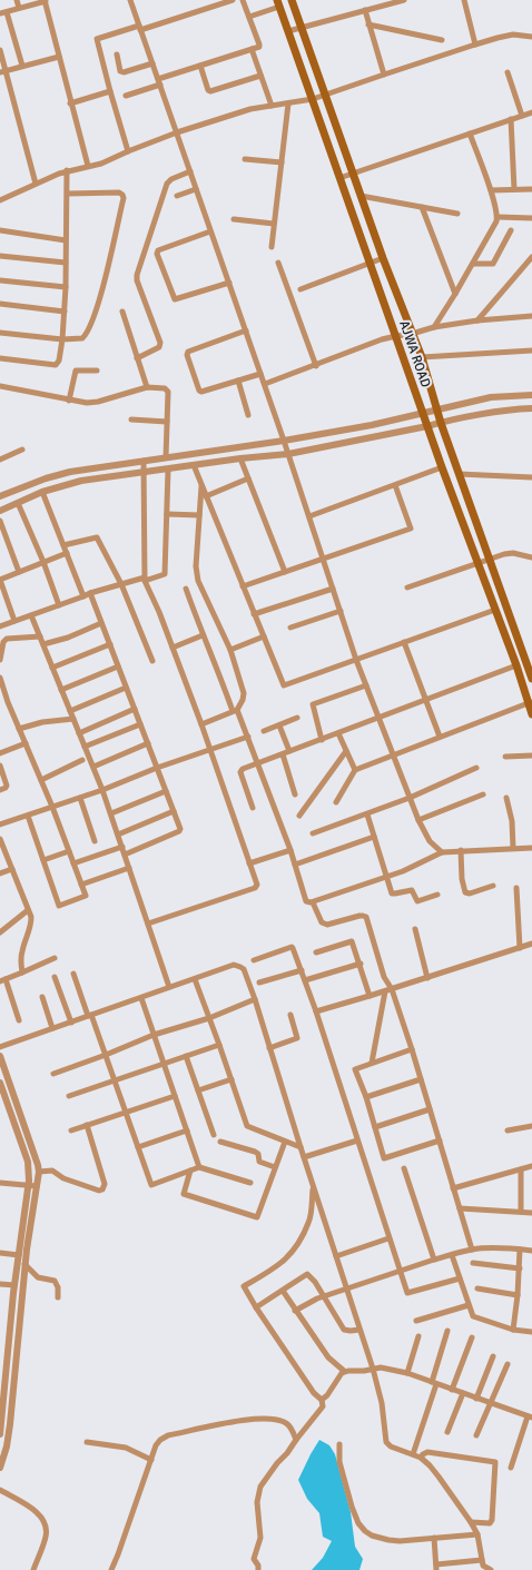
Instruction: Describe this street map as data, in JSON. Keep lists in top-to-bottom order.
{
  "streets": {
    "main road": ["AJWA ROAD"]
  }
}
